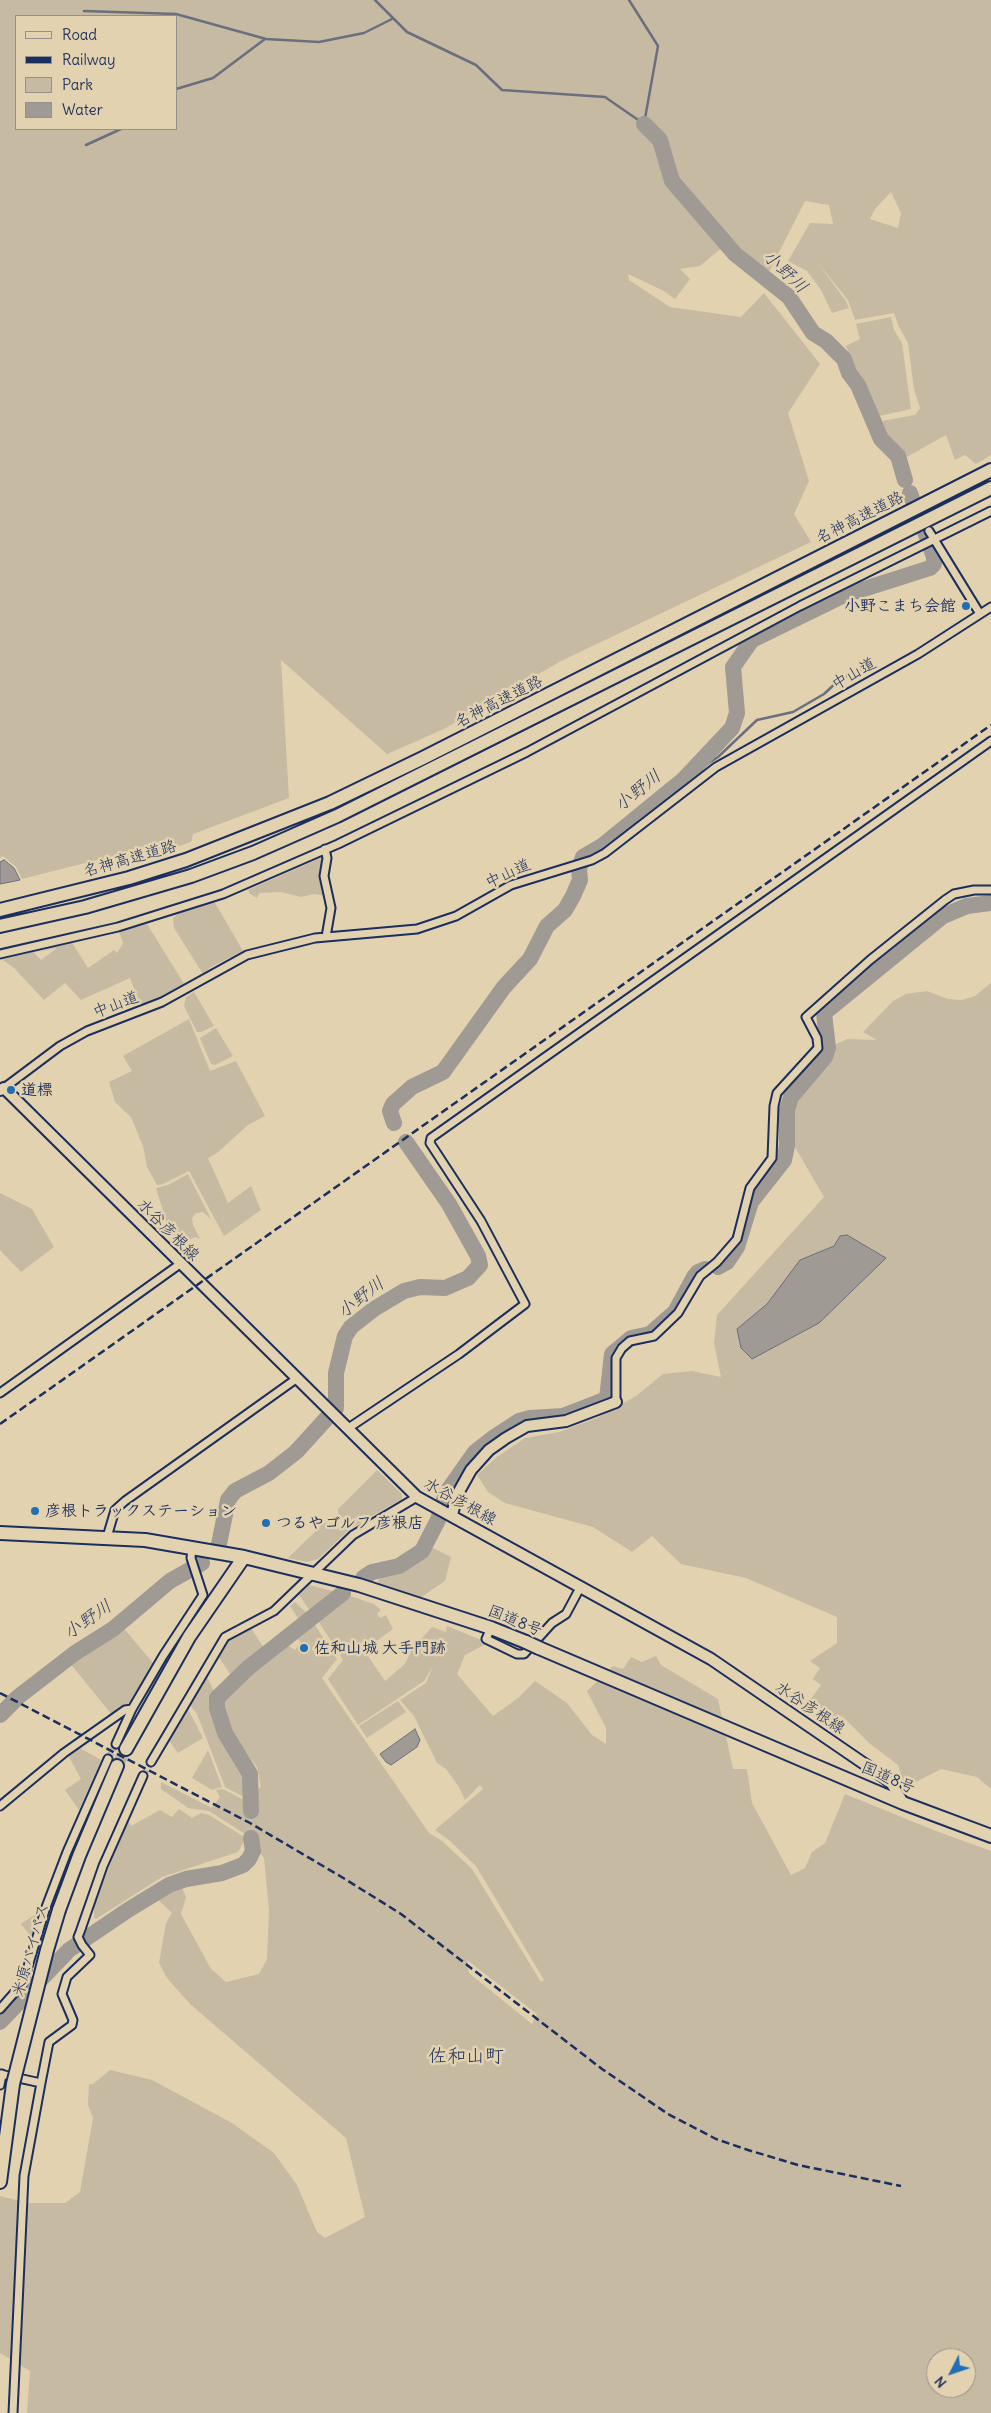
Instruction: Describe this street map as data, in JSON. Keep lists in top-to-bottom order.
{
  "streets": {
    "highway": ["名神高速道路", "国道8号", "米原バイパス"],
    "main road": ["水谷彦根線"],
    "street": ["中山道"]
  },
  "crossings": [
    ["中山道", "水谷彦根線"],
    ["水谷彦根線", "国道8号"]
  ],
  "districts": ["佐和山町"],
  "water": ["小野川"],
  "places": [
    "小野こまち会館",
    "道標",
    "彦根トラックステーション",
    "つるやゴルフ 彦根店",
    "佐和山城 大手門跡"
  ],
  "legend": [
    "Road",
    "Railway",
    "Park",
    "Water"
  ],
  "north": "bottom left"
}
